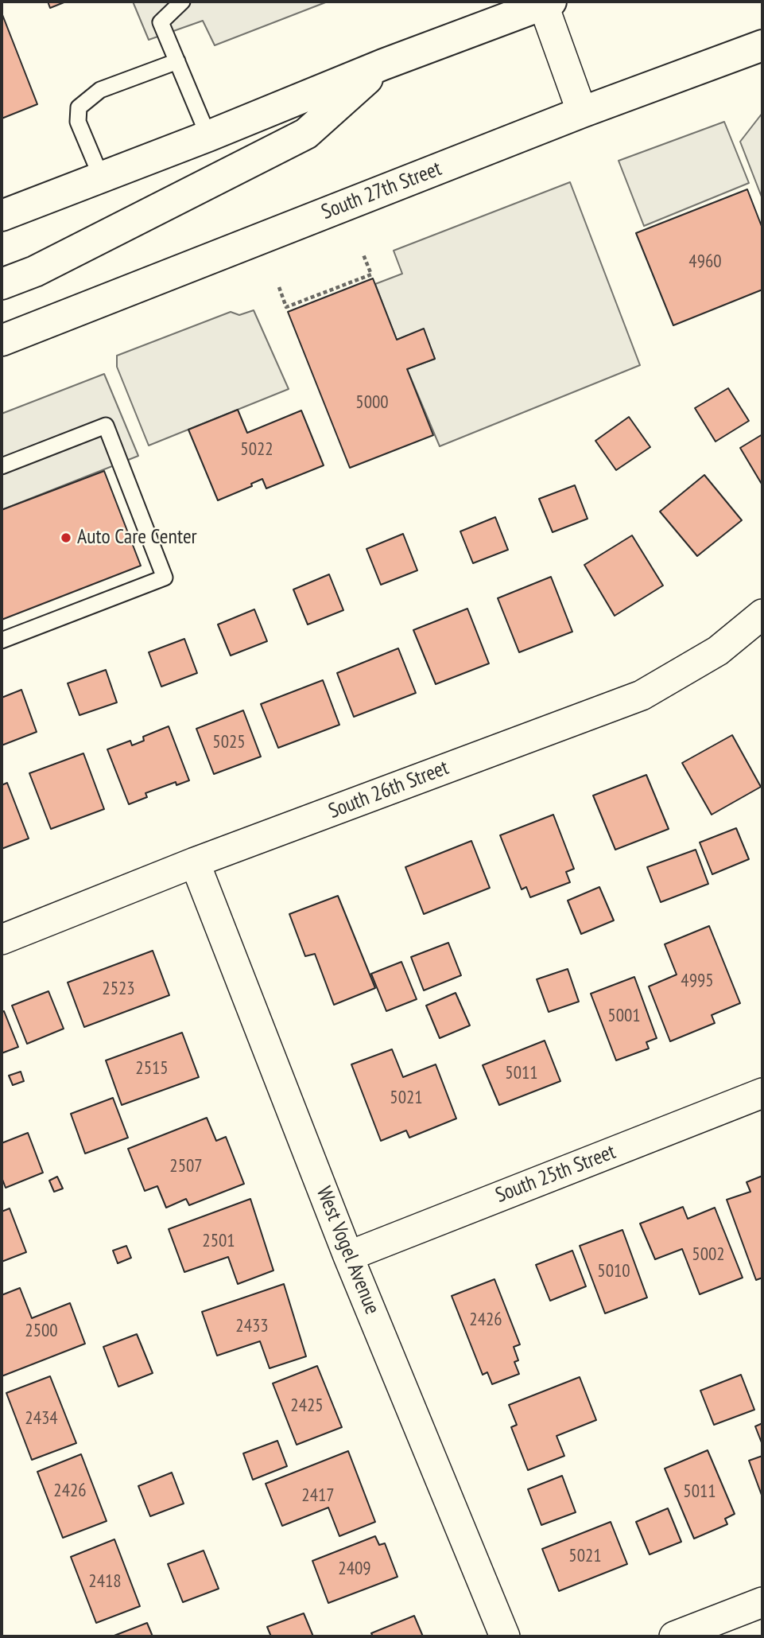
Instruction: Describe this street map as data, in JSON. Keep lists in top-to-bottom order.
{
  "streets": {
    "main road": ["South 27th Street"],
    "street": ["South 26th Street", "South 25th Street", "West Vogel Avenue"]
  },
  "crossings": [
    ["South 26th Street", "West Vogel Avenue"],
    ["South 25th Street", "West Vogel Avenue"]
  ],
  "places": ["Auto Care Center"],
  "house_numbers": [
    "4960",
    "5000",
    "5022",
    "5025",
    "4995",
    "2523",
    "5001",
    "2515",
    "5011",
    "5021",
    "2507",
    "2501",
    "5002",
    "5010",
    "2426",
    "2433",
    "2500",
    "2425",
    "2434",
    "2426",
    "5011",
    "2417",
    "5021",
    "2409",
    "2418"
  ]
}
